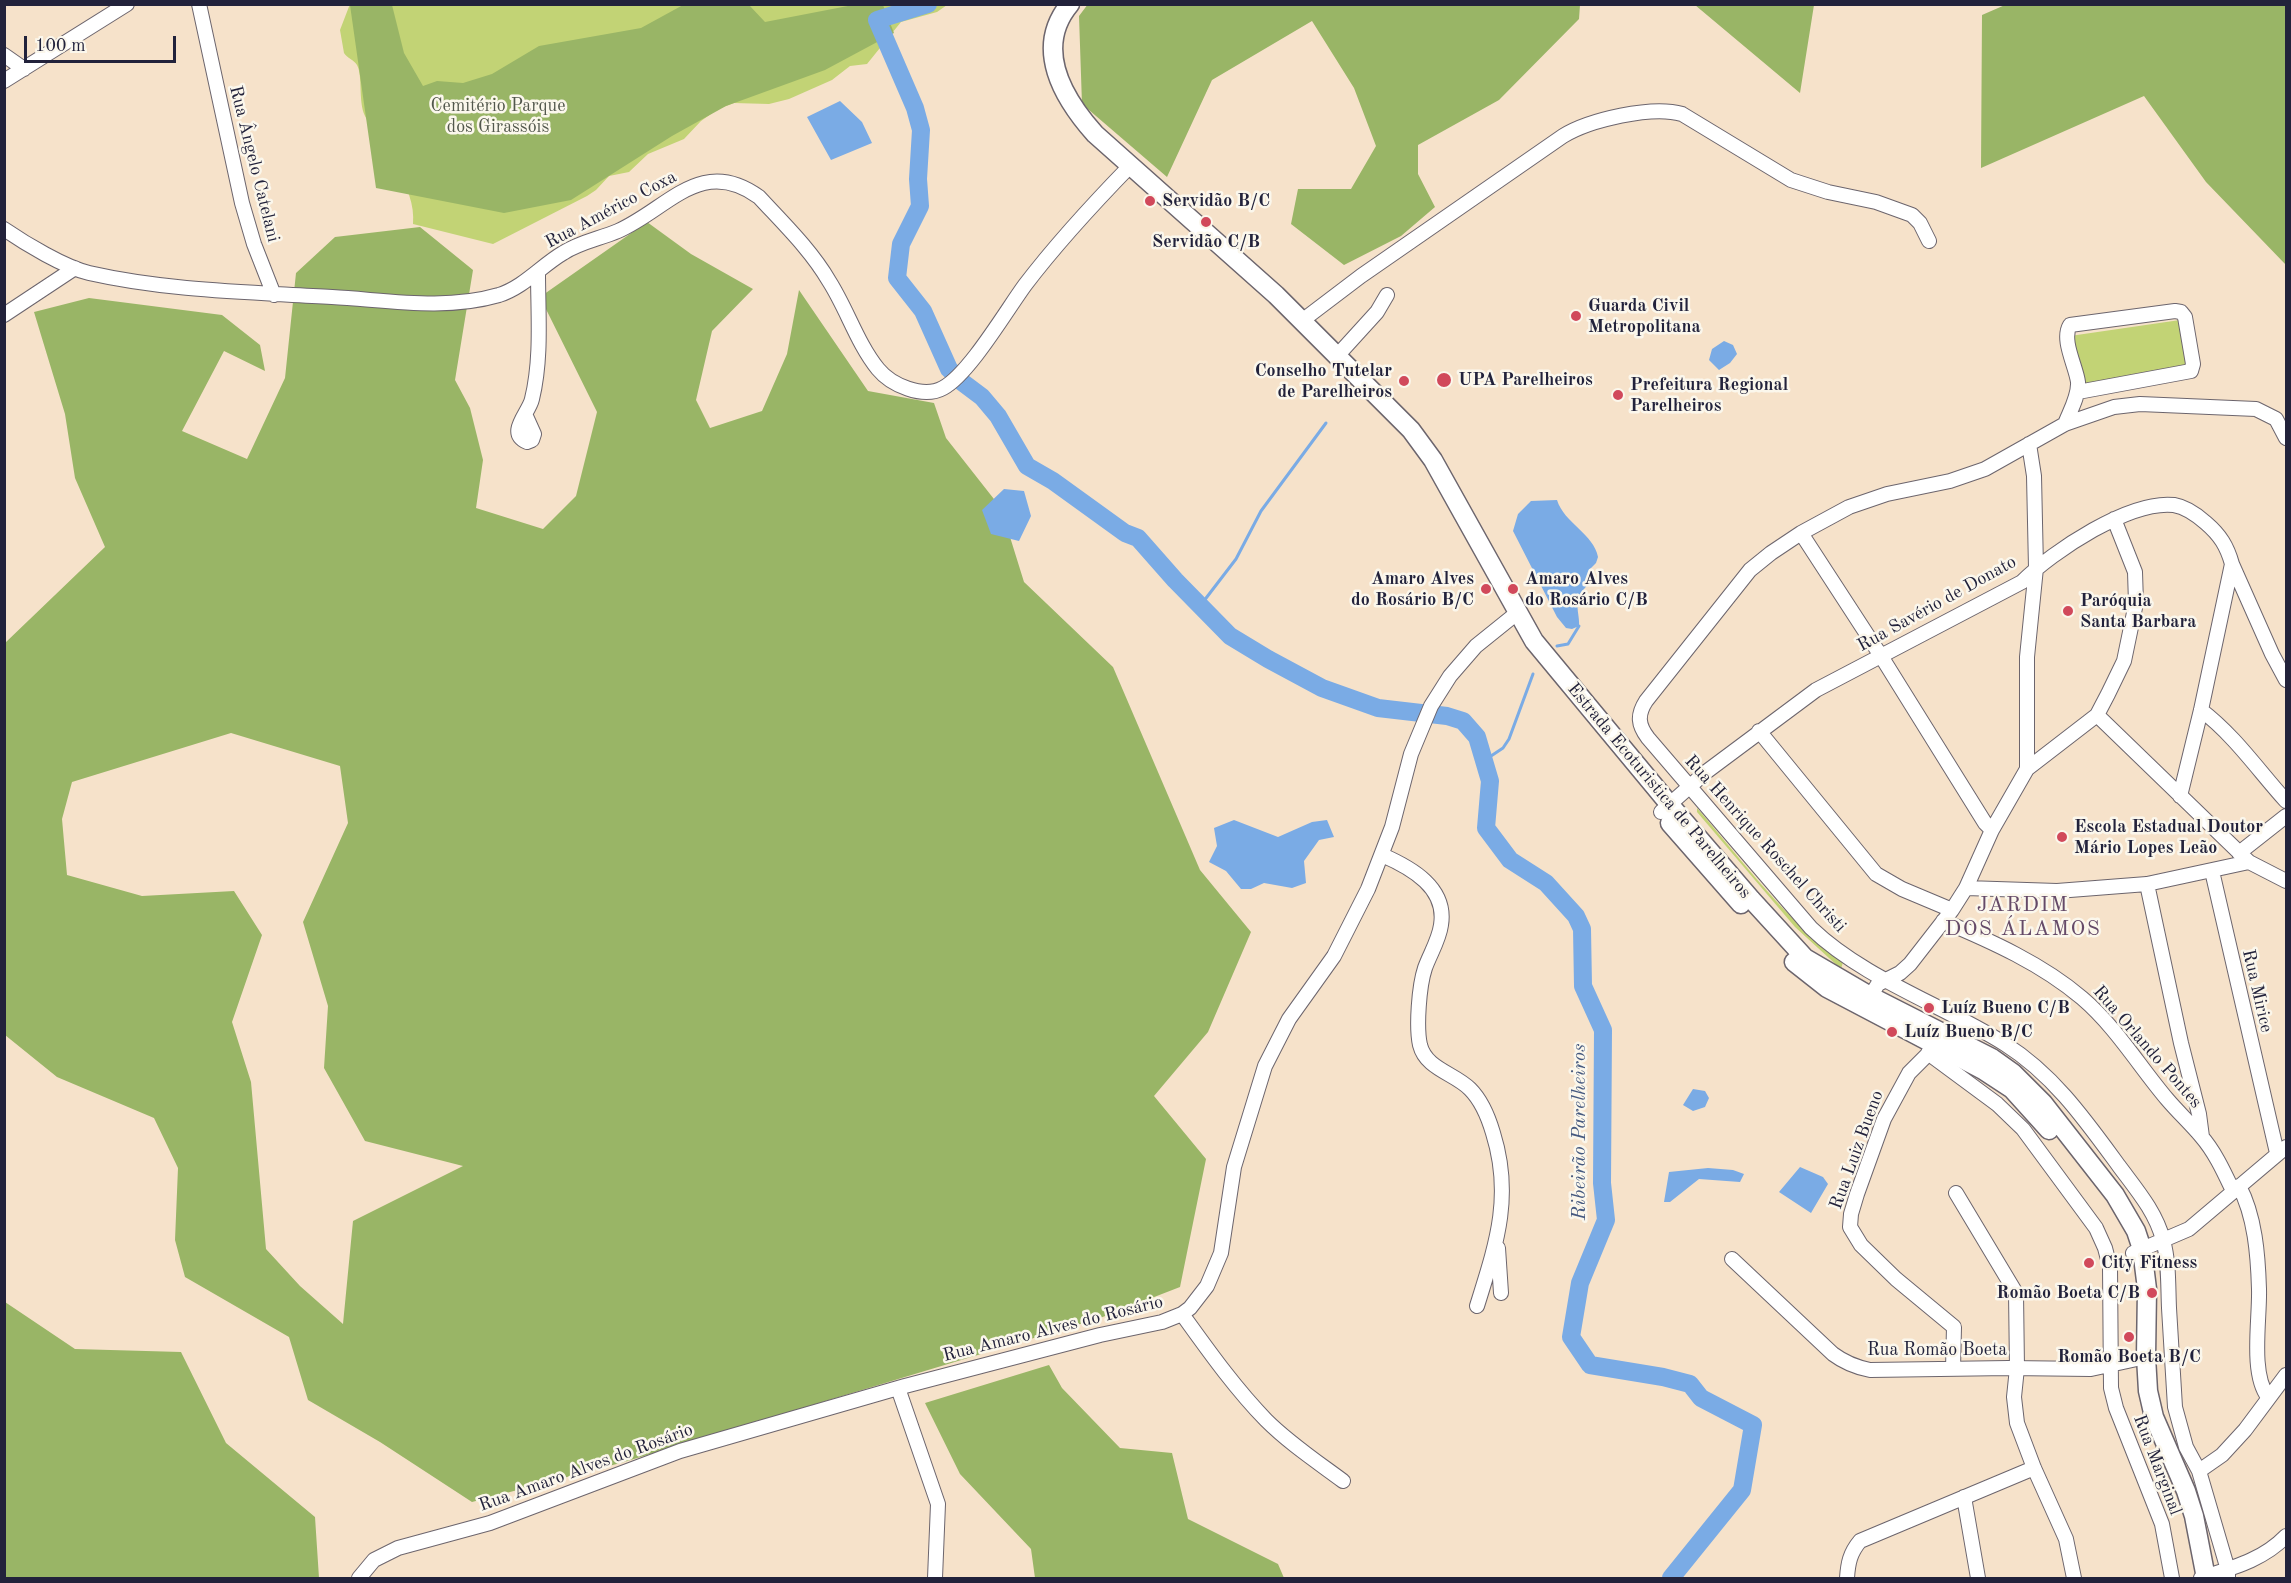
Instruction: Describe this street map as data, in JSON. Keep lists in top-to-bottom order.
{
  "streets": {
    "main road": ["Estrada Ecoturistica de Parelheiros"],
    "street": [
      "Rua Ângelo Catelani",
      "Rua Américo Coxa",
      "Rua Savério de Donato",
      "Rua Henrique Roschel Christi",
      "Rua Mirice",
      "Rua Orlando Pontes",
      "Rua Luiz Bueno",
      "Rua Amaro Alves do Rosário",
      "Rua Romão Boeta",
      "Rua Marginal"
    ]
  },
  "crossings": [
    ["Rua Ângelo Catelani", "Rua Américo Coxa"],
    ["Rua Américo Coxa", "Estrada Ecoturistica de Parelheiros"],
    ["Rua Savério de Donato", "Estrada Ecoturistica de Parelheiros"],
    ["Rua Savério de Donato", "Rua Henrique Roschel Christi"],
    ["Estrada Ecoturistica de Parelheiros", "Rua Luiz Bueno"],
    ["Estrada Ecoturistica de Parelheiros", "Rua Amaro Alves do Rosário"],
    ["Estrada Ecoturistica de Parelheiros", "Rua Romão Boeta"],
    ["Estrada Ecoturistica de Parelheiros", "Rua Marginal"],
    ["Rua Luiz Bueno", "Rua Romão Boeta"],
    ["Rua Luiz Bueno", "Rua Marginal"],
    ["Rua Romão Boeta", "Rua Marginal"]
  ],
  "districts": ["JARDIM DOS ÁLAMOS"],
  "water": ["Ribeirão Parelheiros"],
  "parks": ["Cemitério Parque dos Girassóis"],
  "places": [
    "Servidão B/C",
    "Servidão C/B",
    "Guarda Civil Metropolitana",
    "UPA Parelheiros",
    "Conselho Tutelar de Parelheiros",
    "Prefeitura Regional Parelheiros",
    "Amaro Alves do Rosário B/C",
    "Amaro Alves do Rosário C/B",
    "Paróquia Santa Barbara",
    "Escola Estadual Doutor Mário Lopes Leão",
    "Luíz Bueno C/B",
    "Luíz Bueno B/C",
    "City Fitness",
    "Romão Boeta C/B",
    "Romão Boeta B/C"
  ],
  "scale_bar": "100 m"
}
